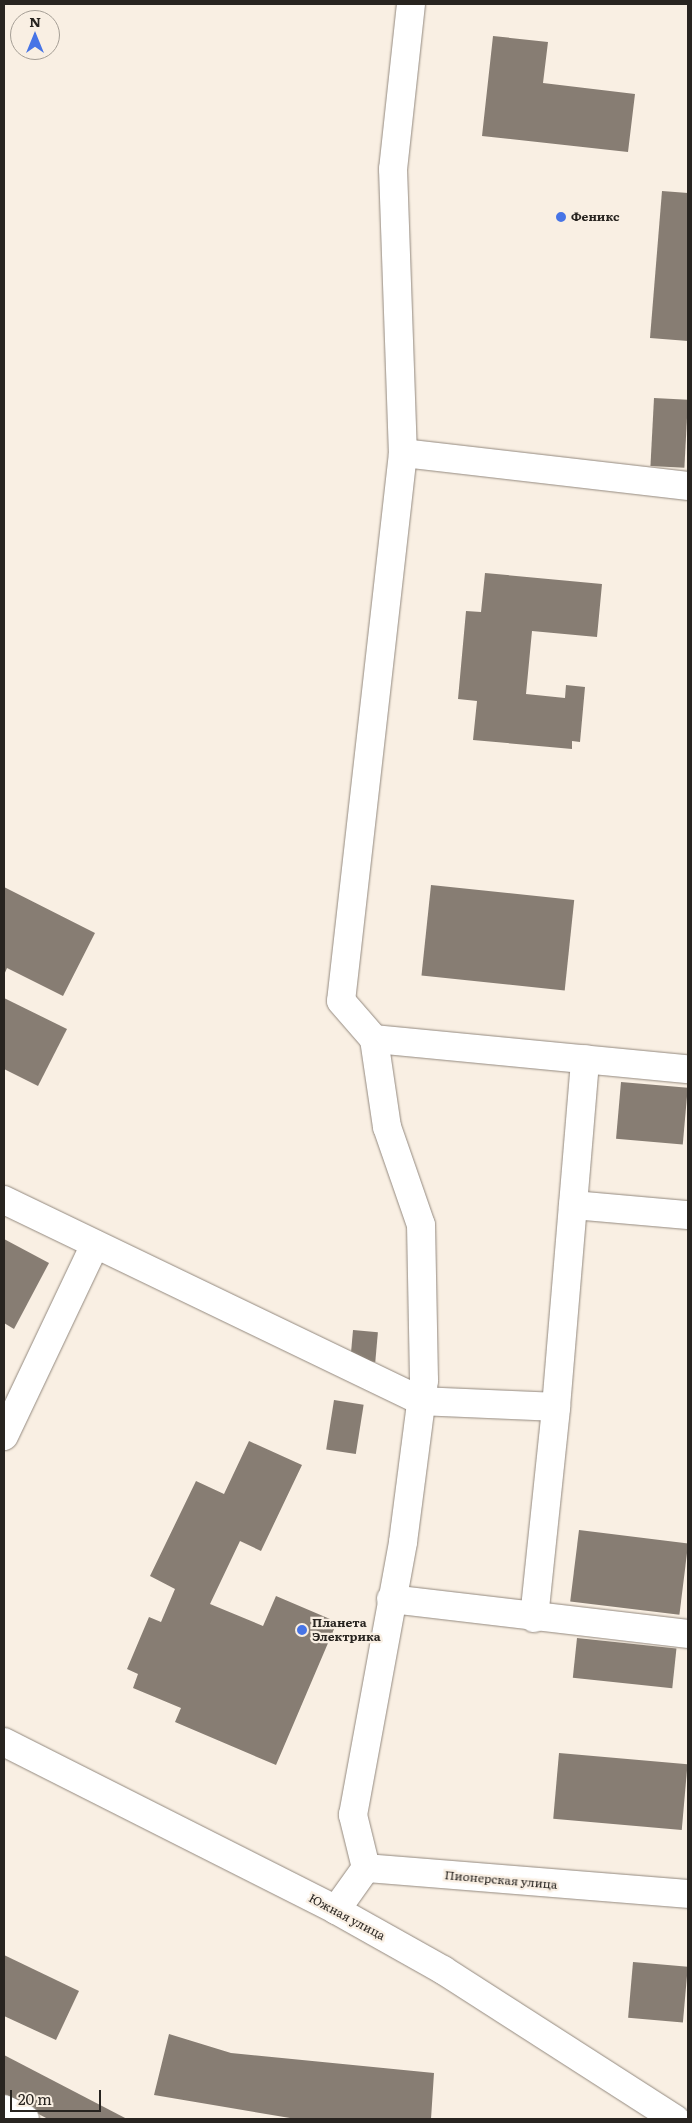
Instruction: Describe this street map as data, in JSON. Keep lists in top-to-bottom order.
{
  "streets": {
    "main road": ["Пионерская улица", "Южная улица"]
  },
  "places": ["Феникс", "Планета Электрика"],
  "scale_bar": "20 m",
  "north": "top"
}
